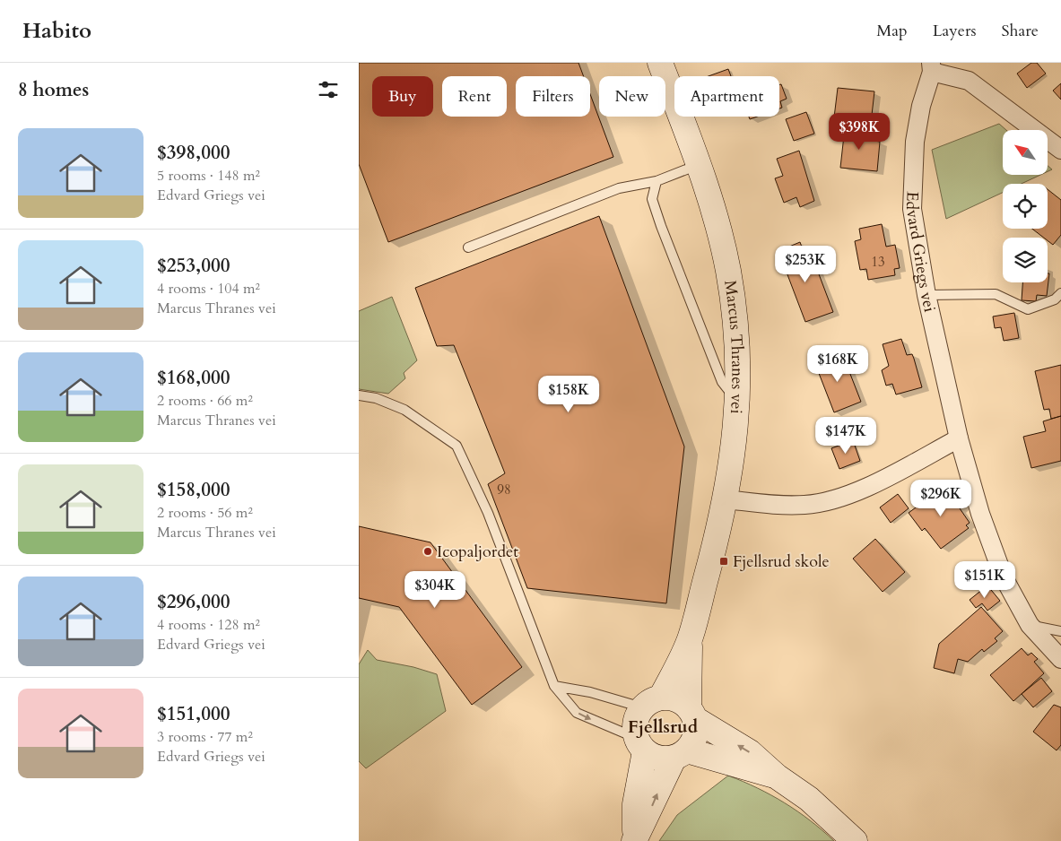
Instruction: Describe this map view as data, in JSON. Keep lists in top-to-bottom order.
{
  "streets": {
    "main road": ["Marcus Thranes vei"],
    "street": ["Edvard Griegs vei"]
  },
  "districts": ["Fjellsrud"],
  "places": {
    "other": ["Icopaljordet"],
    "transit": ["Fjellsrud skole"]
  },
  "house_numbers": ["13", "98"],
  "north": "top left",
  "page": {
    "header": "Habito",
    "nav": ["Map", "Layers", "Share"],
    "heading": "8 homes",
    "chip": [
      "Buy",
      "Rent",
      "Filters",
      "New",
      "Apartment"
    ],
    "price": [
      "$398K",
      "$253K",
      "$168K",
      "$158K",
      "$147K",
      "$296K",
      "$151K",
      "$304K"
    ],
    "list": [
      {
        "name": "$398,000",
        "note": "5 rooms · 148 m² · Edvard Griegs vei"
      },
      {
        "name": "$253,000",
        "note": "4 rooms · 104 m² · Marcus Thranes vei"
      },
      {
        "name": "$168,000",
        "note": "2 rooms · 66 m² · Marcus Thranes vei"
      },
      {
        "name": "$158,000",
        "note": "2 rooms · 56 m² · Marcus Thranes vei"
      },
      {
        "name": "$296,000",
        "note": "4 rooms · 128 m² · Edvard Griegs vei"
      },
      {
        "name": "$151,000",
        "note": "3 rooms · 77 m² · Edvard Griegs vei"
      }
    ]
  }
}
